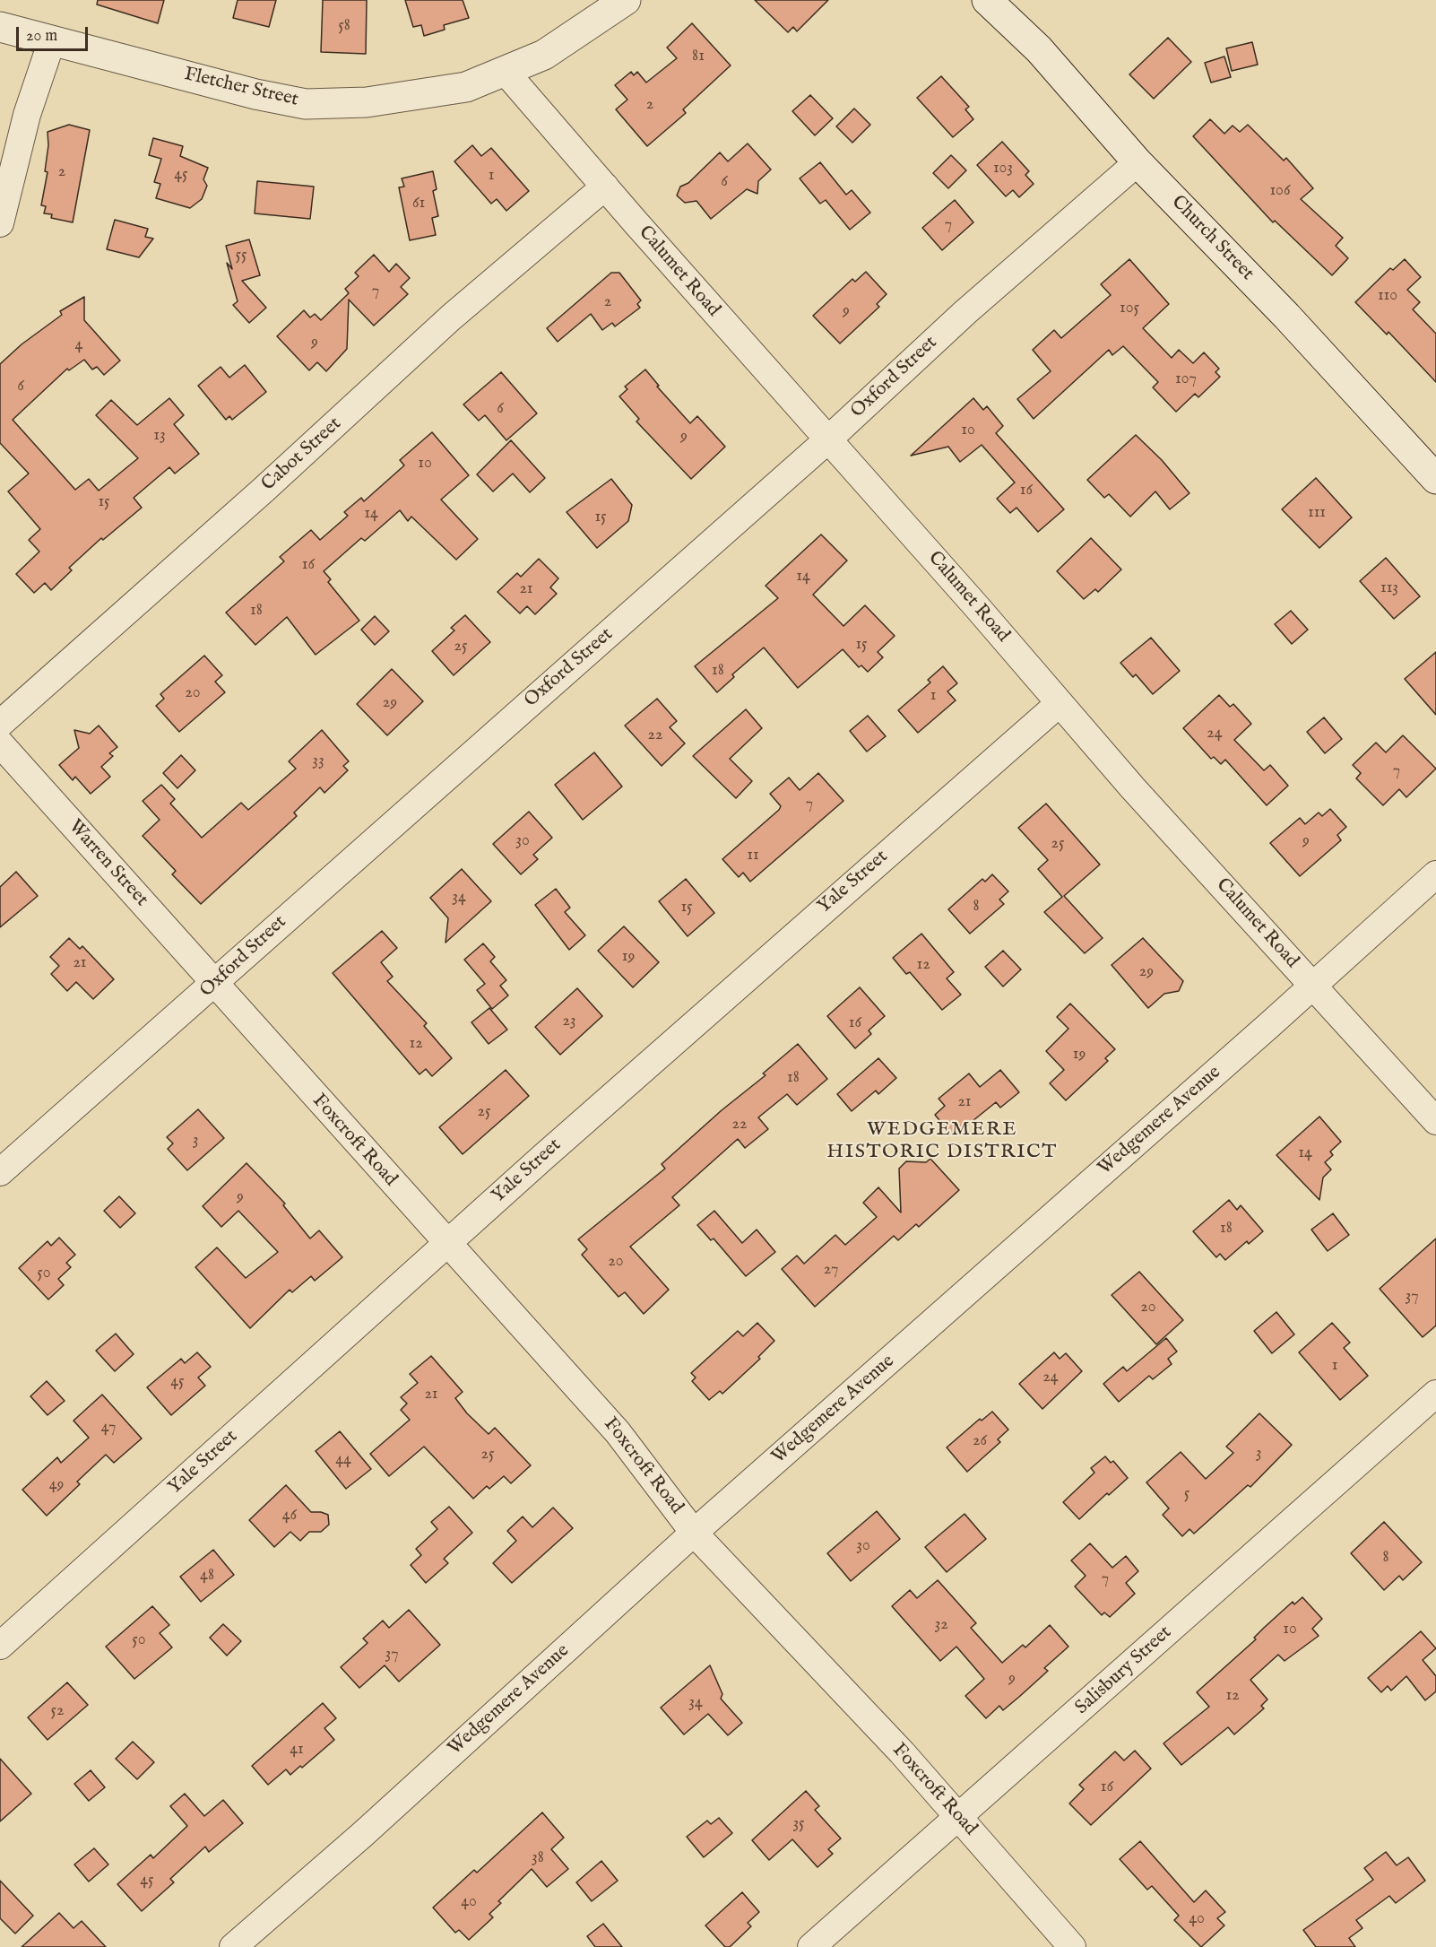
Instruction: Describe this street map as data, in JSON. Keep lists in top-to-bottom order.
{
  "streets": {
    "street": [
      "Fletcher Street",
      "Church Street",
      "Calumet Road",
      "Oxford Street",
      "Cabot Street",
      "Warren Street",
      "Yale Street",
      "Wedgemere Avenue",
      "Foxcroft Road",
      "Salisbury Street"
    ]
  },
  "crossings": [
    ["Fletcher Street", "Calumet Road"],
    ["Church Street", "Oxford Street"],
    ["Calumet Road", "Oxford Street"],
    ["Calumet Road", "Cabot Street"],
    ["Calumet Road", "Yale Street"],
    ["Calumet Road", "Wedgemere Avenue"],
    ["Oxford Street", "Warren Street"],
    ["Oxford Street", "Foxcroft Road"],
    ["Warren Street", "Foxcroft Road"],
    ["Yale Street", "Foxcroft Road"],
    ["Wedgemere Avenue", "Foxcroft Road"],
    ["Foxcroft Road", "Salisbury Street"]
  ],
  "districts": ["WEDGEMERE HISTORIC DISTRICT"],
  "house_numbers": [
    "58",
    "81",
    "2",
    "103",
    "2",
    "45",
    "1",
    "6",
    "106",
    "61",
    "7",
    "55",
    "7",
    "110",
    "2",
    "105",
    "9",
    "9",
    "4",
    "107",
    "6",
    "6",
    "10",
    "13",
    "9",
    "10",
    "16",
    "15",
    "111",
    "14",
    "15",
    "16",
    "14",
    "113",
    "21",
    "18",
    "15",
    "25",
    "18",
    "20",
    "1",
    "29",
    "24",
    "22",
    "33",
    "7",
    "7",
    "30",
    "9",
    "25",
    "11",
    "34",
    "8",
    "15",
    "19",
    "21",
    "12",
    "29",
    "23",
    "16",
    "12",
    "19",
    "18",
    "21",
    "25",
    "22",
    "3",
    "14",
    "9",
    "18",
    "20",
    "27",
    "50",
    "37",
    "20",
    "1",
    "24",
    "45",
    "21",
    "47",
    "26",
    "3",
    "25",
    "44",
    "49",
    "5",
    "46",
    "30",
    "8",
    "48",
    "7",
    "32",
    "10",
    "50",
    "37",
    "9",
    "12",
    "34",
    "52",
    "41",
    "16",
    "35",
    "38",
    "45",
    "40",
    "40"
  ],
  "scale_bar": "20 m"
}
